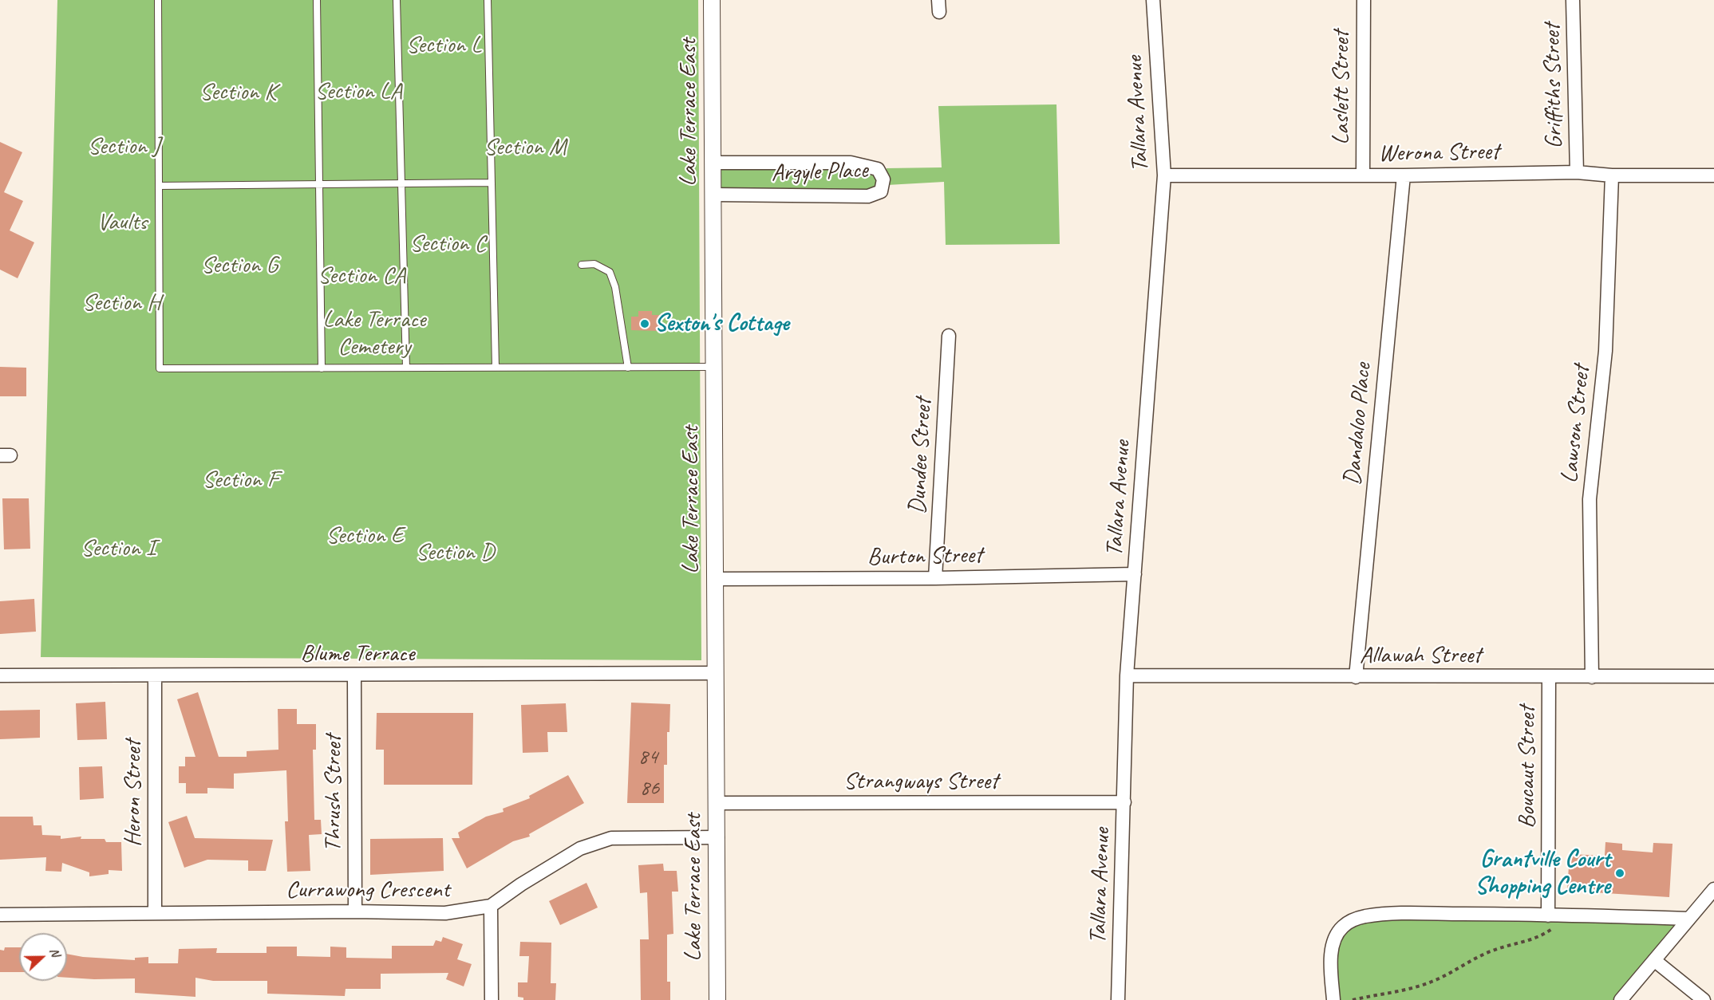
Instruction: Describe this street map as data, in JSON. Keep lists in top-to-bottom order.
{
  "streets": {
    "street": [
      "Griffiths Street",
      "Laslett Street",
      "Lake Terrace East",
      "Tallara Avenue",
      "Werona Street",
      "Argyle Place",
      "Dandaloo Place",
      "Lawson Street",
      "Dundee Street",
      "Burton Street",
      "Blume Terrace",
      "Allawah Street",
      "Boucaut Street",
      "Strangways Street",
      "Heron Street",
      "Thrush Street",
      "Currawong Crescent"
    ]
  },
  "crossings": [
    ["Griffiths Street", "Werona Street"],
    ["Laslett Street", "Werona Street"],
    ["Lake Terrace East", "Argyle Place"],
    ["Lake Terrace East", "Burton Street"],
    ["Lake Terrace East", "Blume Terrace"],
    ["Lake Terrace East", "Strangways Street"],
    ["Lake Terrace East", "Currawong Crescent"],
    ["Tallara Avenue", "Werona Street"],
    ["Tallara Avenue", "Burton Street"],
    ["Tallara Avenue", "Allawah Street"],
    ["Tallara Avenue", "Strangways Street"],
    ["Werona Street", "Dandaloo Place"],
    ["Werona Street", "Lawson Street"],
    ["Dandaloo Place", "Allawah Street"],
    ["Lawson Street", "Allawah Street"],
    ["Dundee Street", "Burton Street"],
    ["Blume Terrace", "Heron Street"],
    ["Blume Terrace", "Thrush Street"],
    ["Allawah Street", "Boucaut Street"],
    ["Heron Street", "Currawong Crescent"],
    ["Thrush Street", "Currawong Crescent"]
  ],
  "parks": [
    "Section L",
    "Section LA",
    "Section K",
    "Section J",
    "Section M",
    "Vaults",
    "Section C",
    "Section G",
    "Section CA",
    "Section H",
    "Lake Terrace Cemetery",
    "Section F",
    "Section E",
    "Section I",
    "Section D"
  ],
  "places": ["Sexton's Cottage", "Grantville Court Shopping Centre"],
  "house_numbers": ["84", "86"],
  "north": "right"
}
